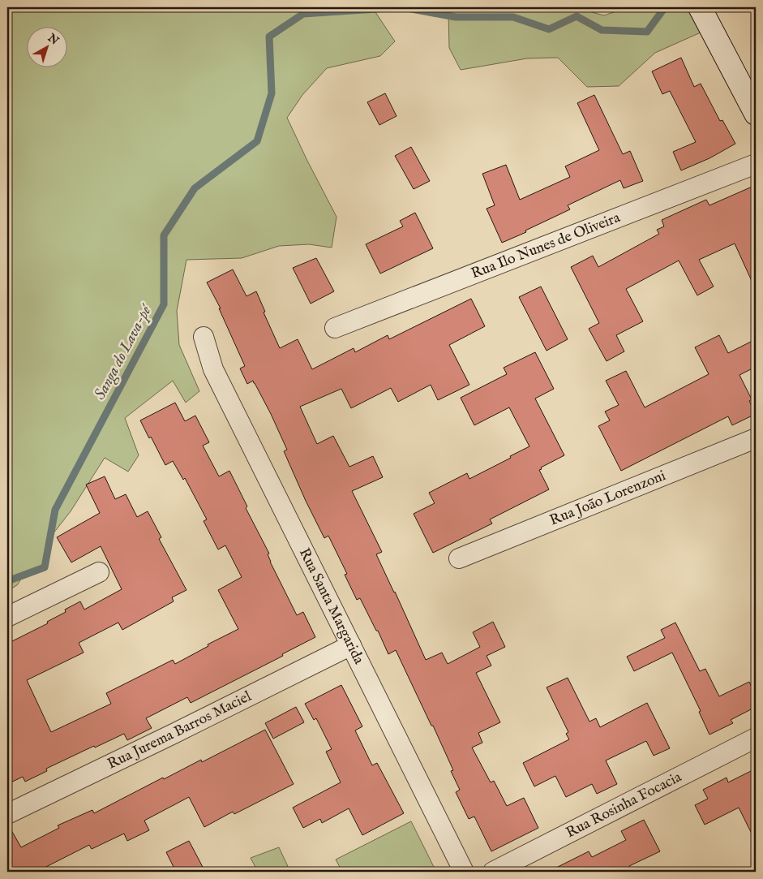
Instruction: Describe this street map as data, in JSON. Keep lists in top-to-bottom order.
{
  "streets": {
    "street": [
      "Rua Ilo Nunes de Oliveira",
      "Rua João Lorenzoni",
      "Rua Santa Margarida",
      "Rua Jurema Barros Maciel",
      "Rua Rosinha Focacia"
    ]
  },
  "crossings": [
    ["Rua Santa Margarida", "Rua Jurema Barros Maciel"]
  ],
  "water": ["Sanga do Lava-pé"],
  "north": "top right"
}
